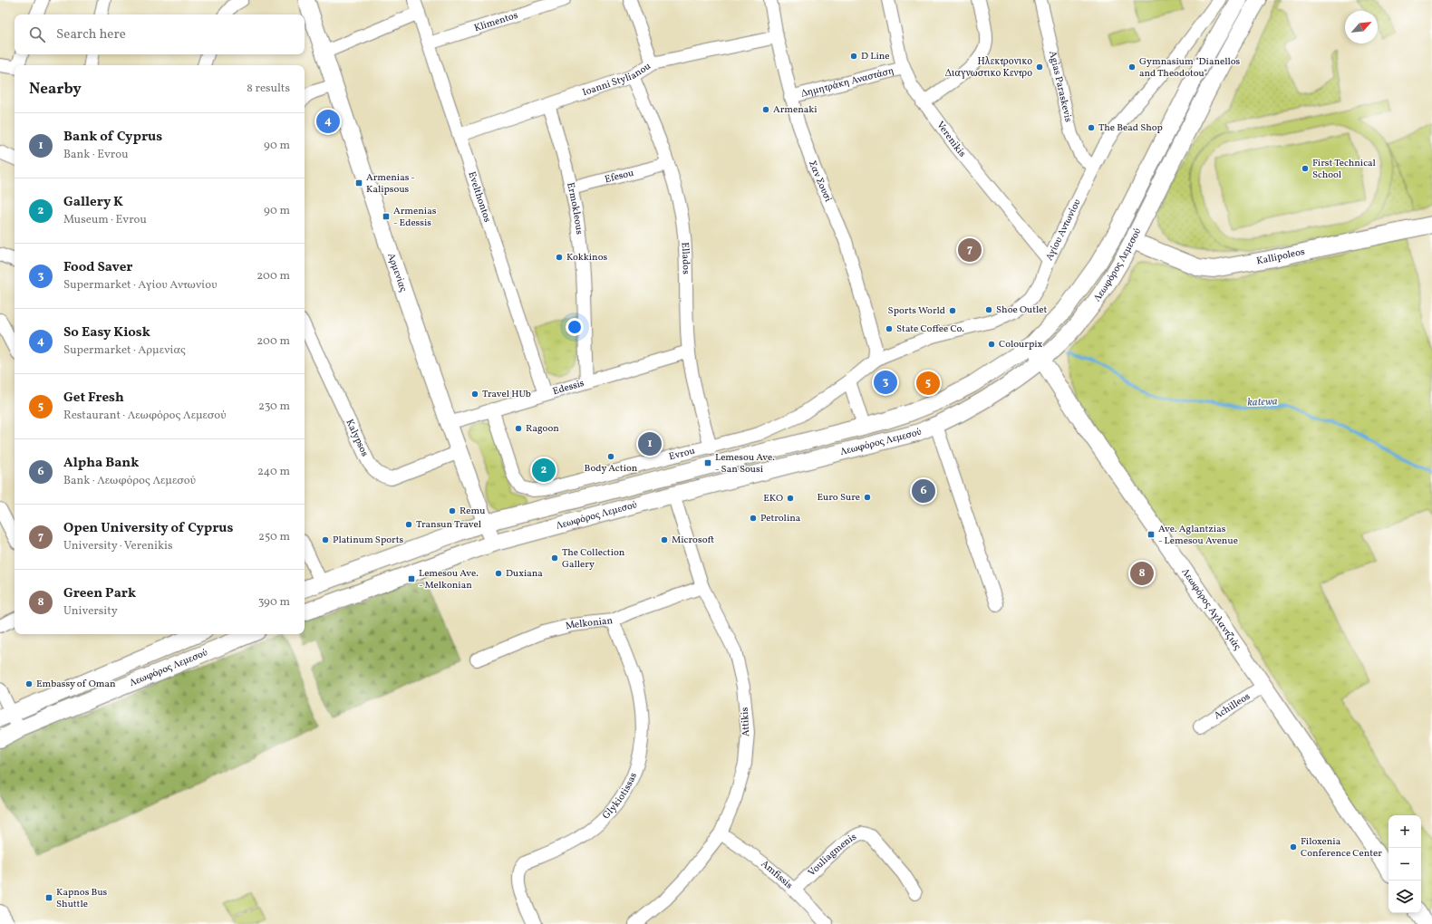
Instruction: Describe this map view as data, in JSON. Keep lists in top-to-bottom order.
{
  "streets": {
    "main road": [
      "Kallipoleos",
      "Λεωφόρος Λεμεσού",
      "Αρμενίας",
      "Λεωφόρος Αγλαντζιάς"
    ],
    "street": [
      "Klimentos",
      "Ioanni Stylianou",
      "Δημητράκη Αναστάση",
      "Agias Paraskevis",
      "Verenikis",
      "Efesou",
      "Σαν Σουσί",
      "Evelthontos",
      "Ermokleous",
      "Αγίου Αντωνίου",
      "Ellados",
      "Edessis",
      "Kalypsos",
      "Evrou",
      "Melkonian",
      "Achilleos",
      "Attikis",
      "Glykiotissas",
      "Vouliagmenis",
      "Amfissis"
    ]
  },
  "crossings": [
    ["Klimentos", "Evelthontos"],
    ["Ioanni Stylianou", "Σαν Σουσί"],
    ["Ioanni Stylianou", "Evelthontos"],
    ["Ioanni Stylianou", "Ermokleous"],
    ["Ioanni Stylianou", "Ellados"],
    ["Δημητράκη Αναστάση", "Verenikis"],
    ["Δημητράκη Αναστάση", "Σαν Σουσί"],
    ["Agias Paraskevis", "Αγίου Αντωνίου"],
    ["Verenikis", "Αγίου Αντωνίου"],
    ["Efesou", "Ermokleous"],
    ["Efesou", "Ellados"],
    ["Σαν Σουσί", "Αγίου Αντωνίου"],
    ["Evelthontos", "Edessis"],
    ["Ermokleous", "Edessis"],
    ["Αγίου Αντωνίου", "Evrou"],
    ["Kallipoleos", "Λεωφόρος Λεμεσού"],
    ["Ellados", "Edessis"],
    ["Ellados", "Evrou"],
    ["Λεωφόρος Λεμεσού", "Αρμενίας"],
    ["Λεωφόρος Λεμεσού", "Λεωφόρος Αγλαντζιάς"],
    ["Λεωφόρος Λεμεσού", "Attikis"],
    ["Αρμενίας", "Edessis"],
    ["Αρμενίας", "Kalypsos"],
    ["Edessis", "Evrou"],
    ["Λεωφόρος Αγλαντζιάς", "Achilleos"],
    ["Melkonian", "Attikis"],
    ["Melkonian", "Glykiotissas"],
    ["Attikis", "Amfissis"],
    ["Vouliagmenis", "Amfissis"]
  ],
  "water": ["katewa"],
  "places": {
    "other": [
      "D Line",
      "Ηλεκτρονικο Διαγνωστικο Κεντρο",
      "Gymnasium \"Dianellos and Theodotou\"",
      "Armenaki",
      "The Bead Shop",
      "First Technical School",
      "Kokkinos",
      "Shoe Outlet",
      "Sports World",
      "State Coffee Co.",
      "Colourpix",
      "Travel HUb",
      "Ragoon",
      "Body Action",
      "Euro Sure",
      "EKO",
      "Remu",
      "Petrolina",
      "Transun Travel",
      "Platinum Sports",
      "Microsoft",
      "The Collection Gallery",
      "Duxiana",
      "Embassy of Oman",
      "Filoxenia Conference Center"
    ],
    "transit": [
      "Armenias - Kalipsous",
      "Armenias - Edessis",
      "Lemesou Ave. - San Sousi",
      "Ave. Aglantzias - Lemesou Avenue",
      "Lemesou Ave. - Melkonian",
      "Kapnos Bus Shuttle"
    ]
  },
  "north": "top right",
  "page": {
    "search": "Search here",
    "heading": ["Nearby", "8 results"],
    "pins": [
      "4",
      "7",
      "3",
      "5",
      "1",
      "2",
      "6",
      "8"
    ],
    "list": [
      {
        "mark": "1",
        "name": "Bank of Cyprus",
        "note": "Bank · Evrou",
        "value": "90 m"
      },
      {
        "mark": "2",
        "name": "Gallery K",
        "note": "Museum · Evrou",
        "value": "90 m"
      },
      {
        "mark": "3",
        "name": "Food Saver",
        "note": "Supermarket · Αγίου Αντωνίου",
        "value": "200 m"
      },
      {
        "mark": "4",
        "name": "So Easy Kiosk",
        "note": "Supermarket · Αρμενίας",
        "value": "200 m"
      },
      {
        "mark": "5",
        "name": "Get Fresh",
        "note": "Restaurant · Λεωφόρος Λεμεσού",
        "value": "230 m"
      },
      {
        "mark": "6",
        "name": "Alpha Bank",
        "note": "Bank · Λεωφόρος Λεμεσού",
        "value": "240 m"
      },
      {
        "mark": "7",
        "name": "Open University of Cyprus",
        "note": "University · Verenikis",
        "value": "250 m"
      },
      {
        "mark": "8",
        "name": "Green Park",
        "note": "University",
        "value": "390 m"
      }
    ],
    "map_buttons": ["+", "−"]
  }
}
